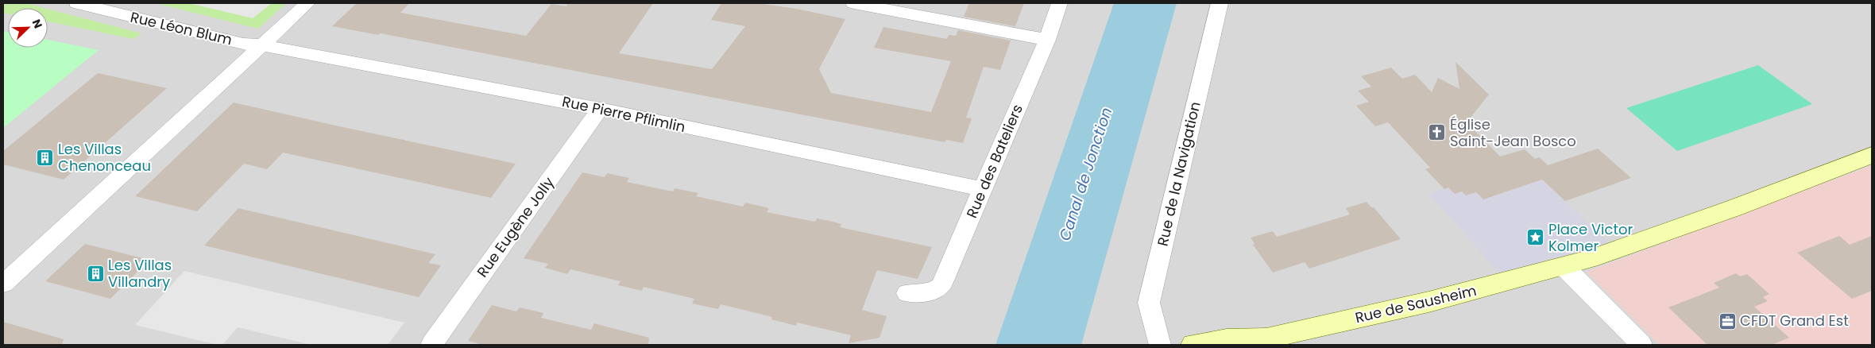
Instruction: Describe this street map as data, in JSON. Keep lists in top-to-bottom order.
{
  "streets": {
    "main road": ["Rue de Sausheim"],
    "street": [
      "Rue Léon Blum",
      "Rue Pierre Pflimlin",
      "Rue des Bateliers",
      "Rue de la Navigation",
      "Rue Eugène Jolly"
    ]
  },
  "crossings": [
    ["Rue Léon Blum", "Rue Pierre Pflimlin"],
    ["Rue Pierre Pflimlin", "Rue des Bateliers"],
    ["Rue Pierre Pflimlin", "Rue Eugène Jolly"]
  ],
  "water": ["Canal de Jonction"],
  "places": {
    "church": ["Église Saint-Jean Bosco"],
    "building": ["Les Villas Chenonceau", "Les Villas Villandry"],
    "place": ["Place Victor Kolmer"],
    "office": ["CFDT Grand Est"]
  },
  "north": "top right"
}
